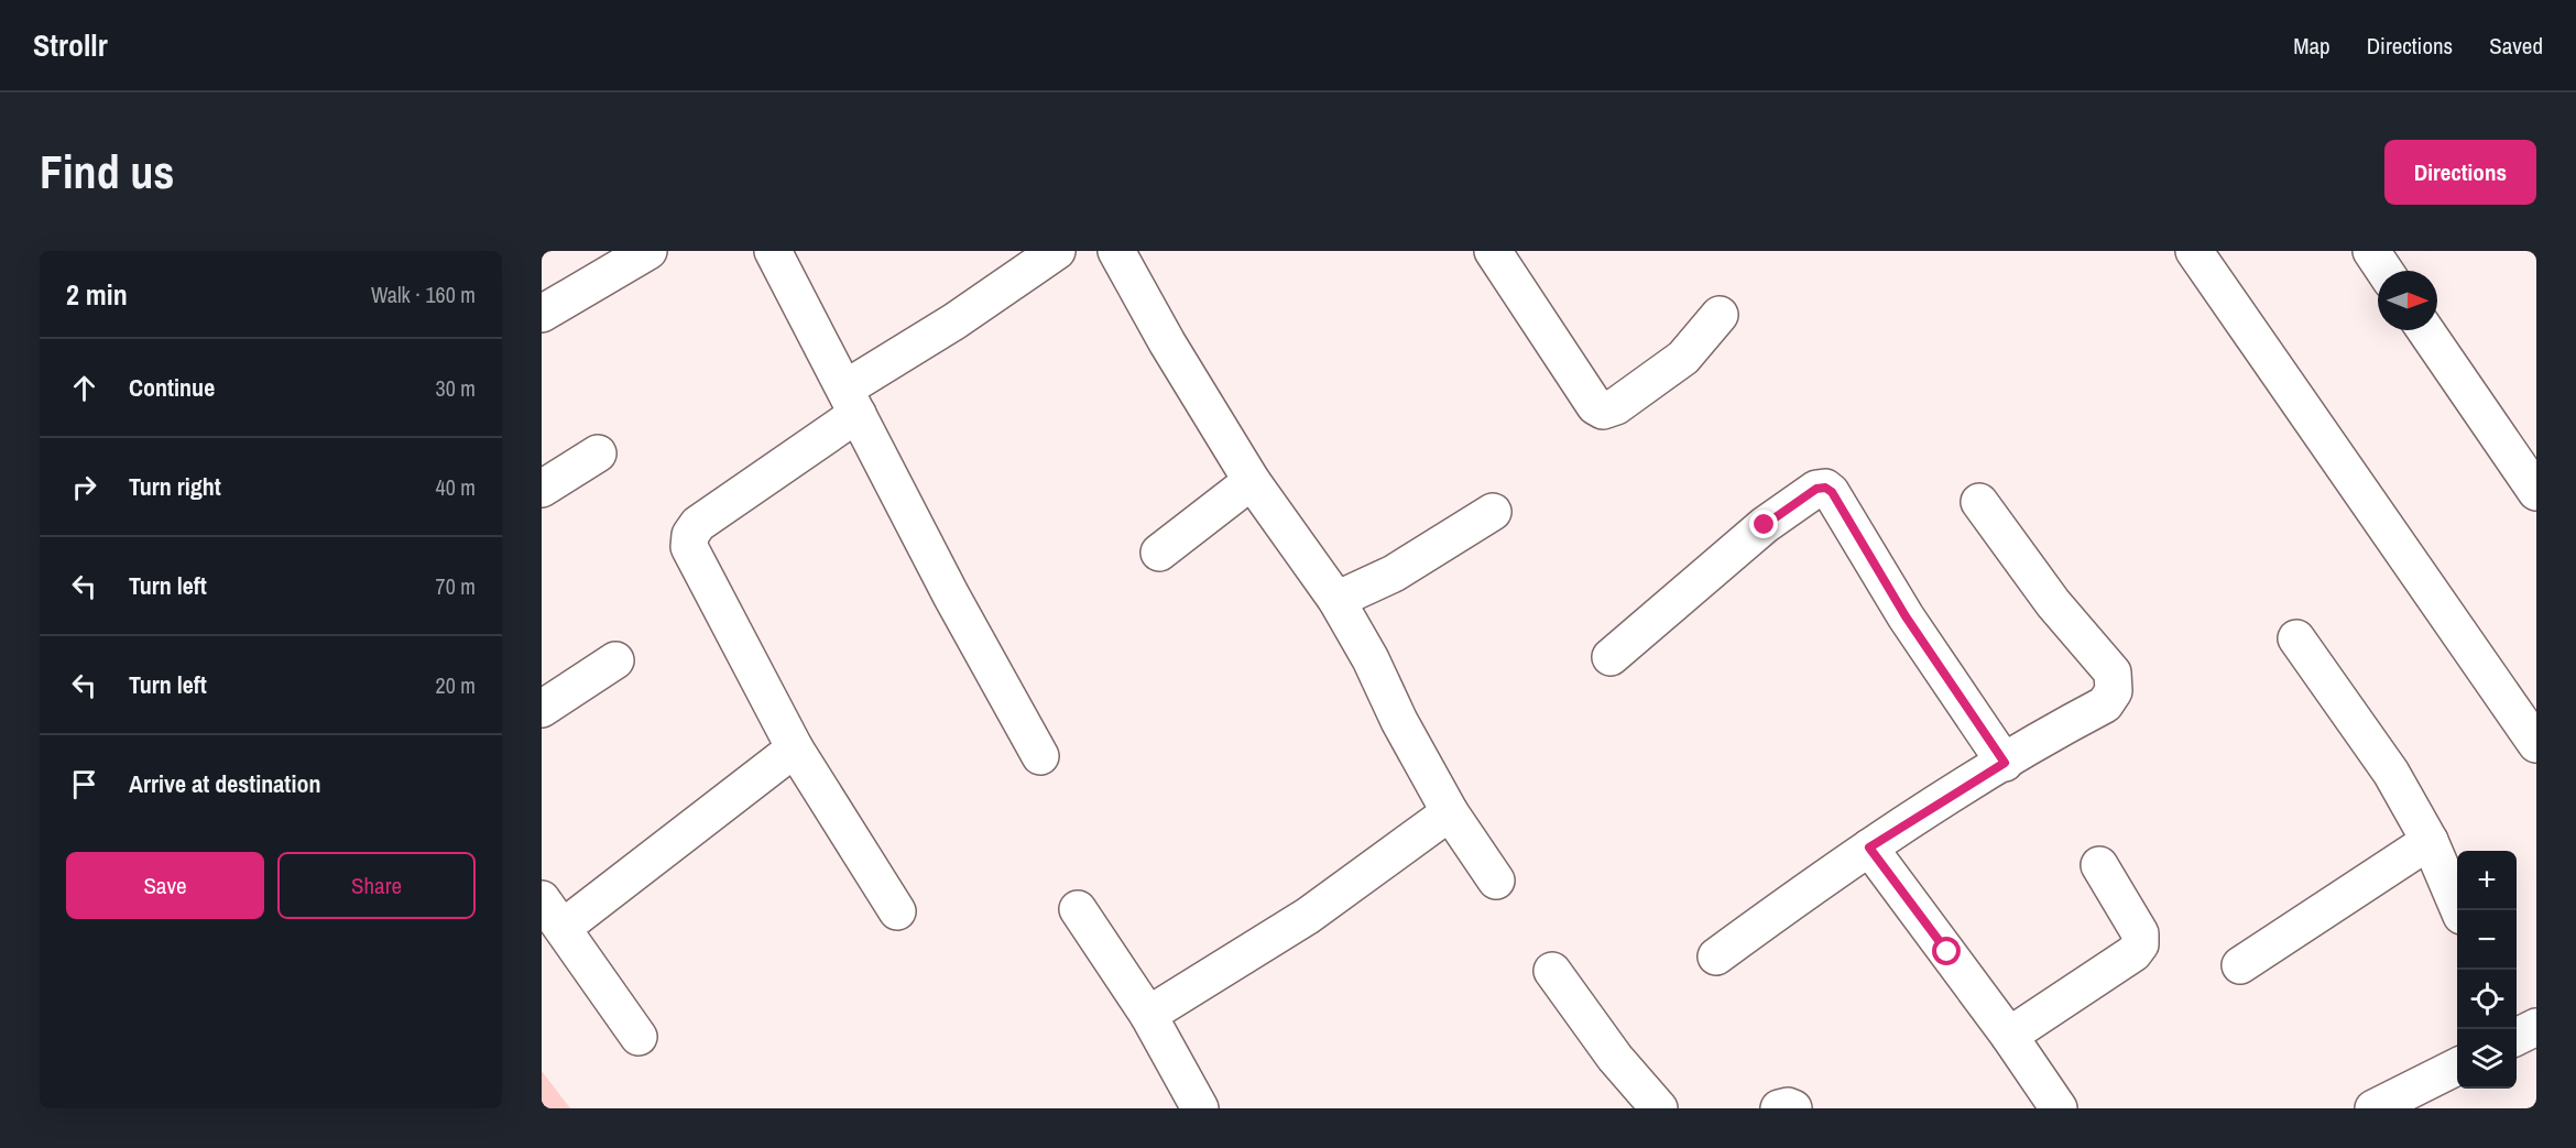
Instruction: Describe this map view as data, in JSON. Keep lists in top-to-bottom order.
{
  "north": "right",
  "page": {
    "header": "Strollr",
    "nav": ["Map", "Directions", "Saved"],
    "buttons": [
      "Directions",
      ["Save", "Share"]
    ],
    "title": "Find us",
    "heading": ["2 min", "Walk · 160 m"],
    "list": [
      ["Continue", "30 m"],
      ["Turn right", "40 m"],
      ["Turn left", "70 m"],
      ["Turn left", "20 m"],
      "Arrive at destination"
    ],
    "map_buttons": ["+", "−"]
  }
}
